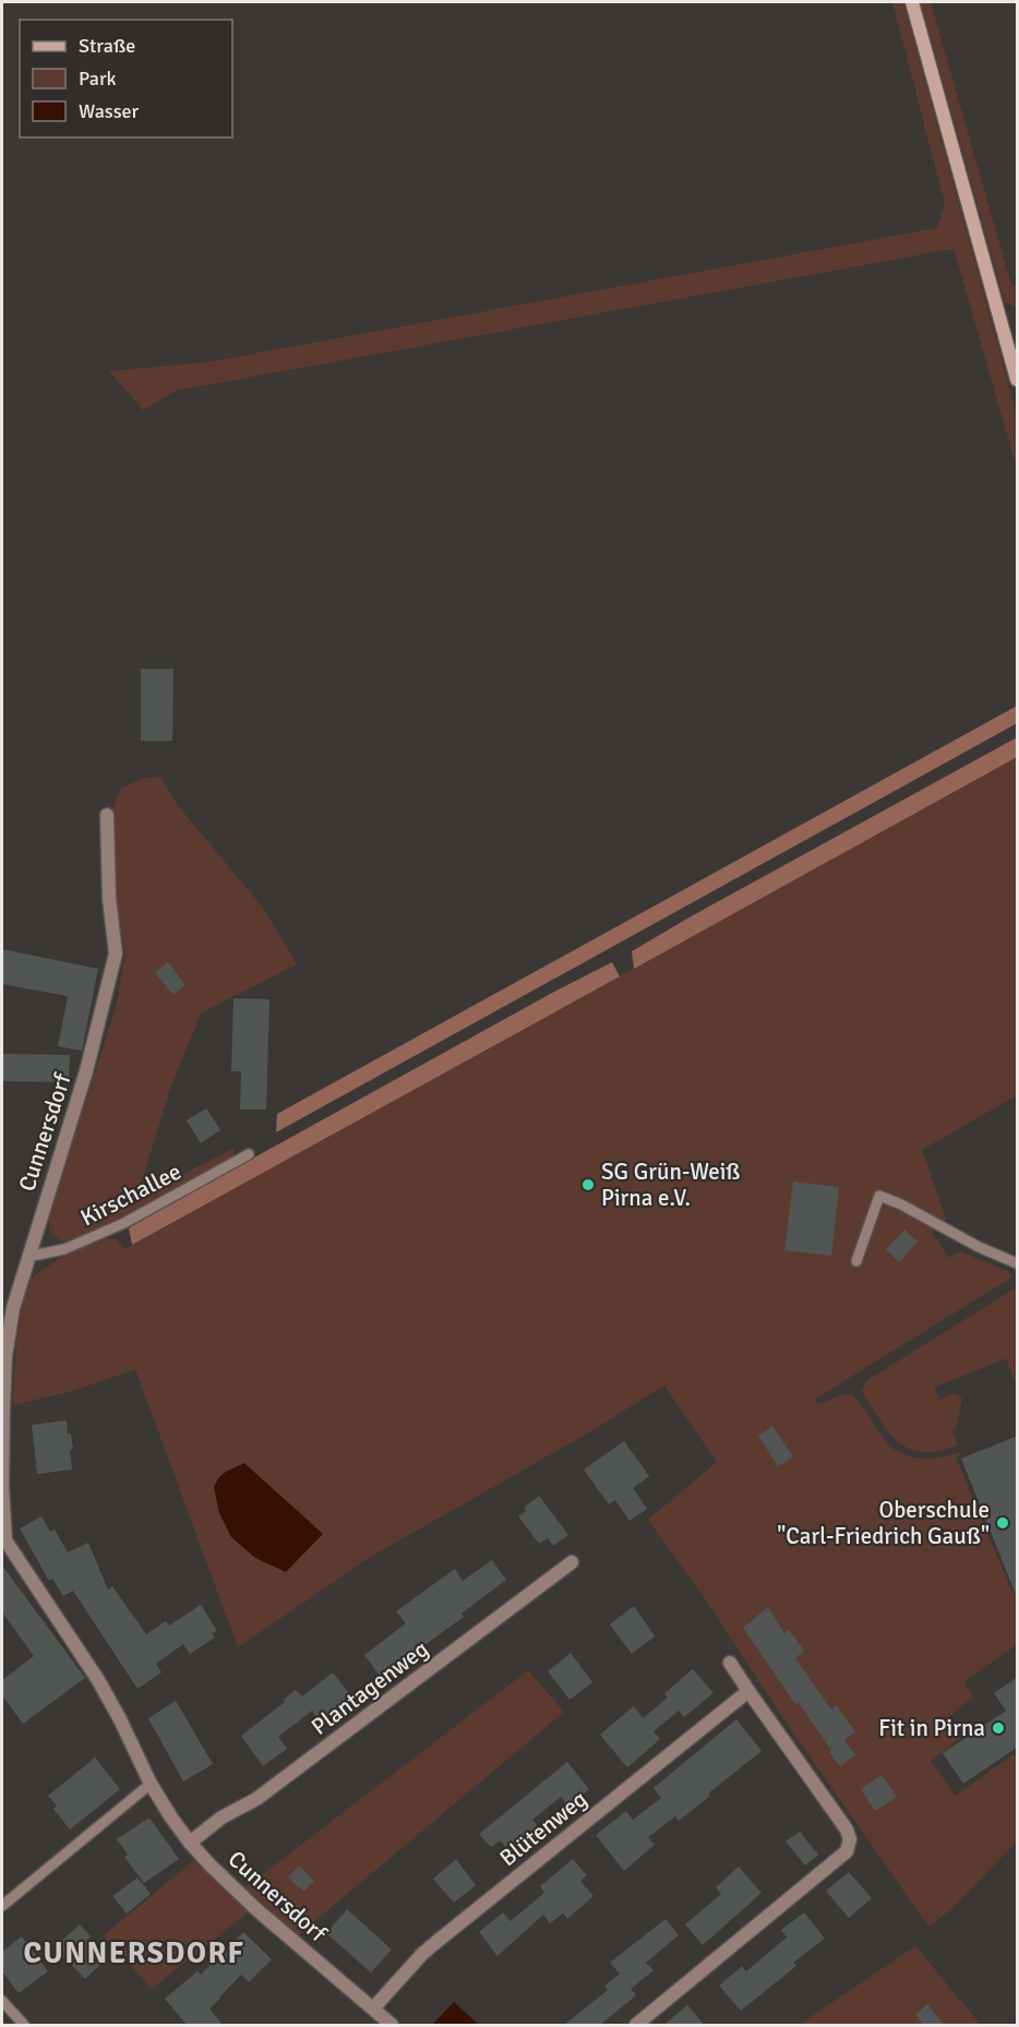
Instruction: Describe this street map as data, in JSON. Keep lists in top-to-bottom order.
{
  "streets": {
    "street": ["Cunnersdorf", "Plantagenweg", "Blütenweg"],
    "lane": ["Kirschallee"]
  },
  "crossings": [
    ["Cunnersdorf", "Kirschallee"],
    ["Cunnersdorf", "Plantagenweg"],
    ["Cunnersdorf", "Blütenweg"]
  ],
  "districts": ["CUNNERSDORF"],
  "places": ["SG Grün-Weiß Pirna e.V.", "Oberschule \"Carl-Friedrich Gauß\"", "Fit in Pirna"],
  "legend": ["Straße", "Park", "Wasser"]
}
